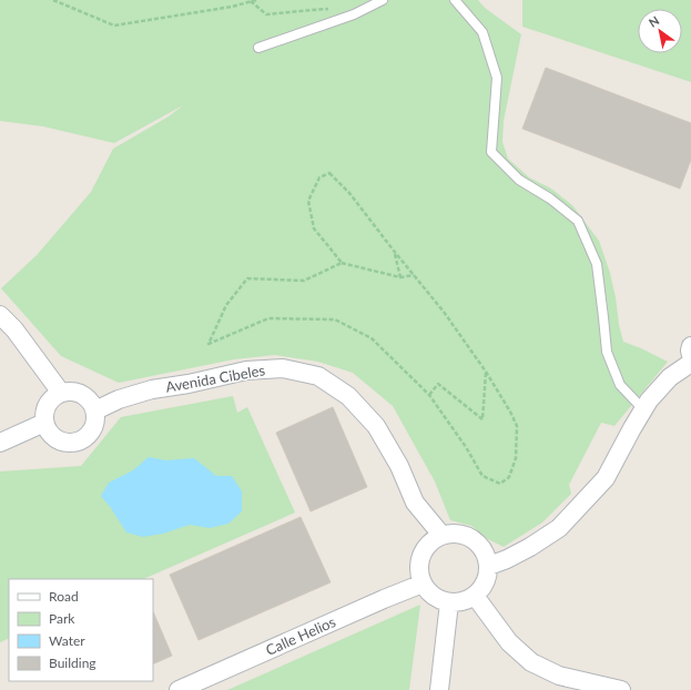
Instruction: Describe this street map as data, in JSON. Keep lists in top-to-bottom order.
{
  "streets": {
    "street": ["Avenida Cibeles", "Calle Helios"]
  },
  "crossings": [
    ["Avenida Cibeles", "Calle Helios"]
  ],
  "legend": [
    "Road",
    "Park",
    "Water",
    "Building"
  ],
  "north": "top left"
}
